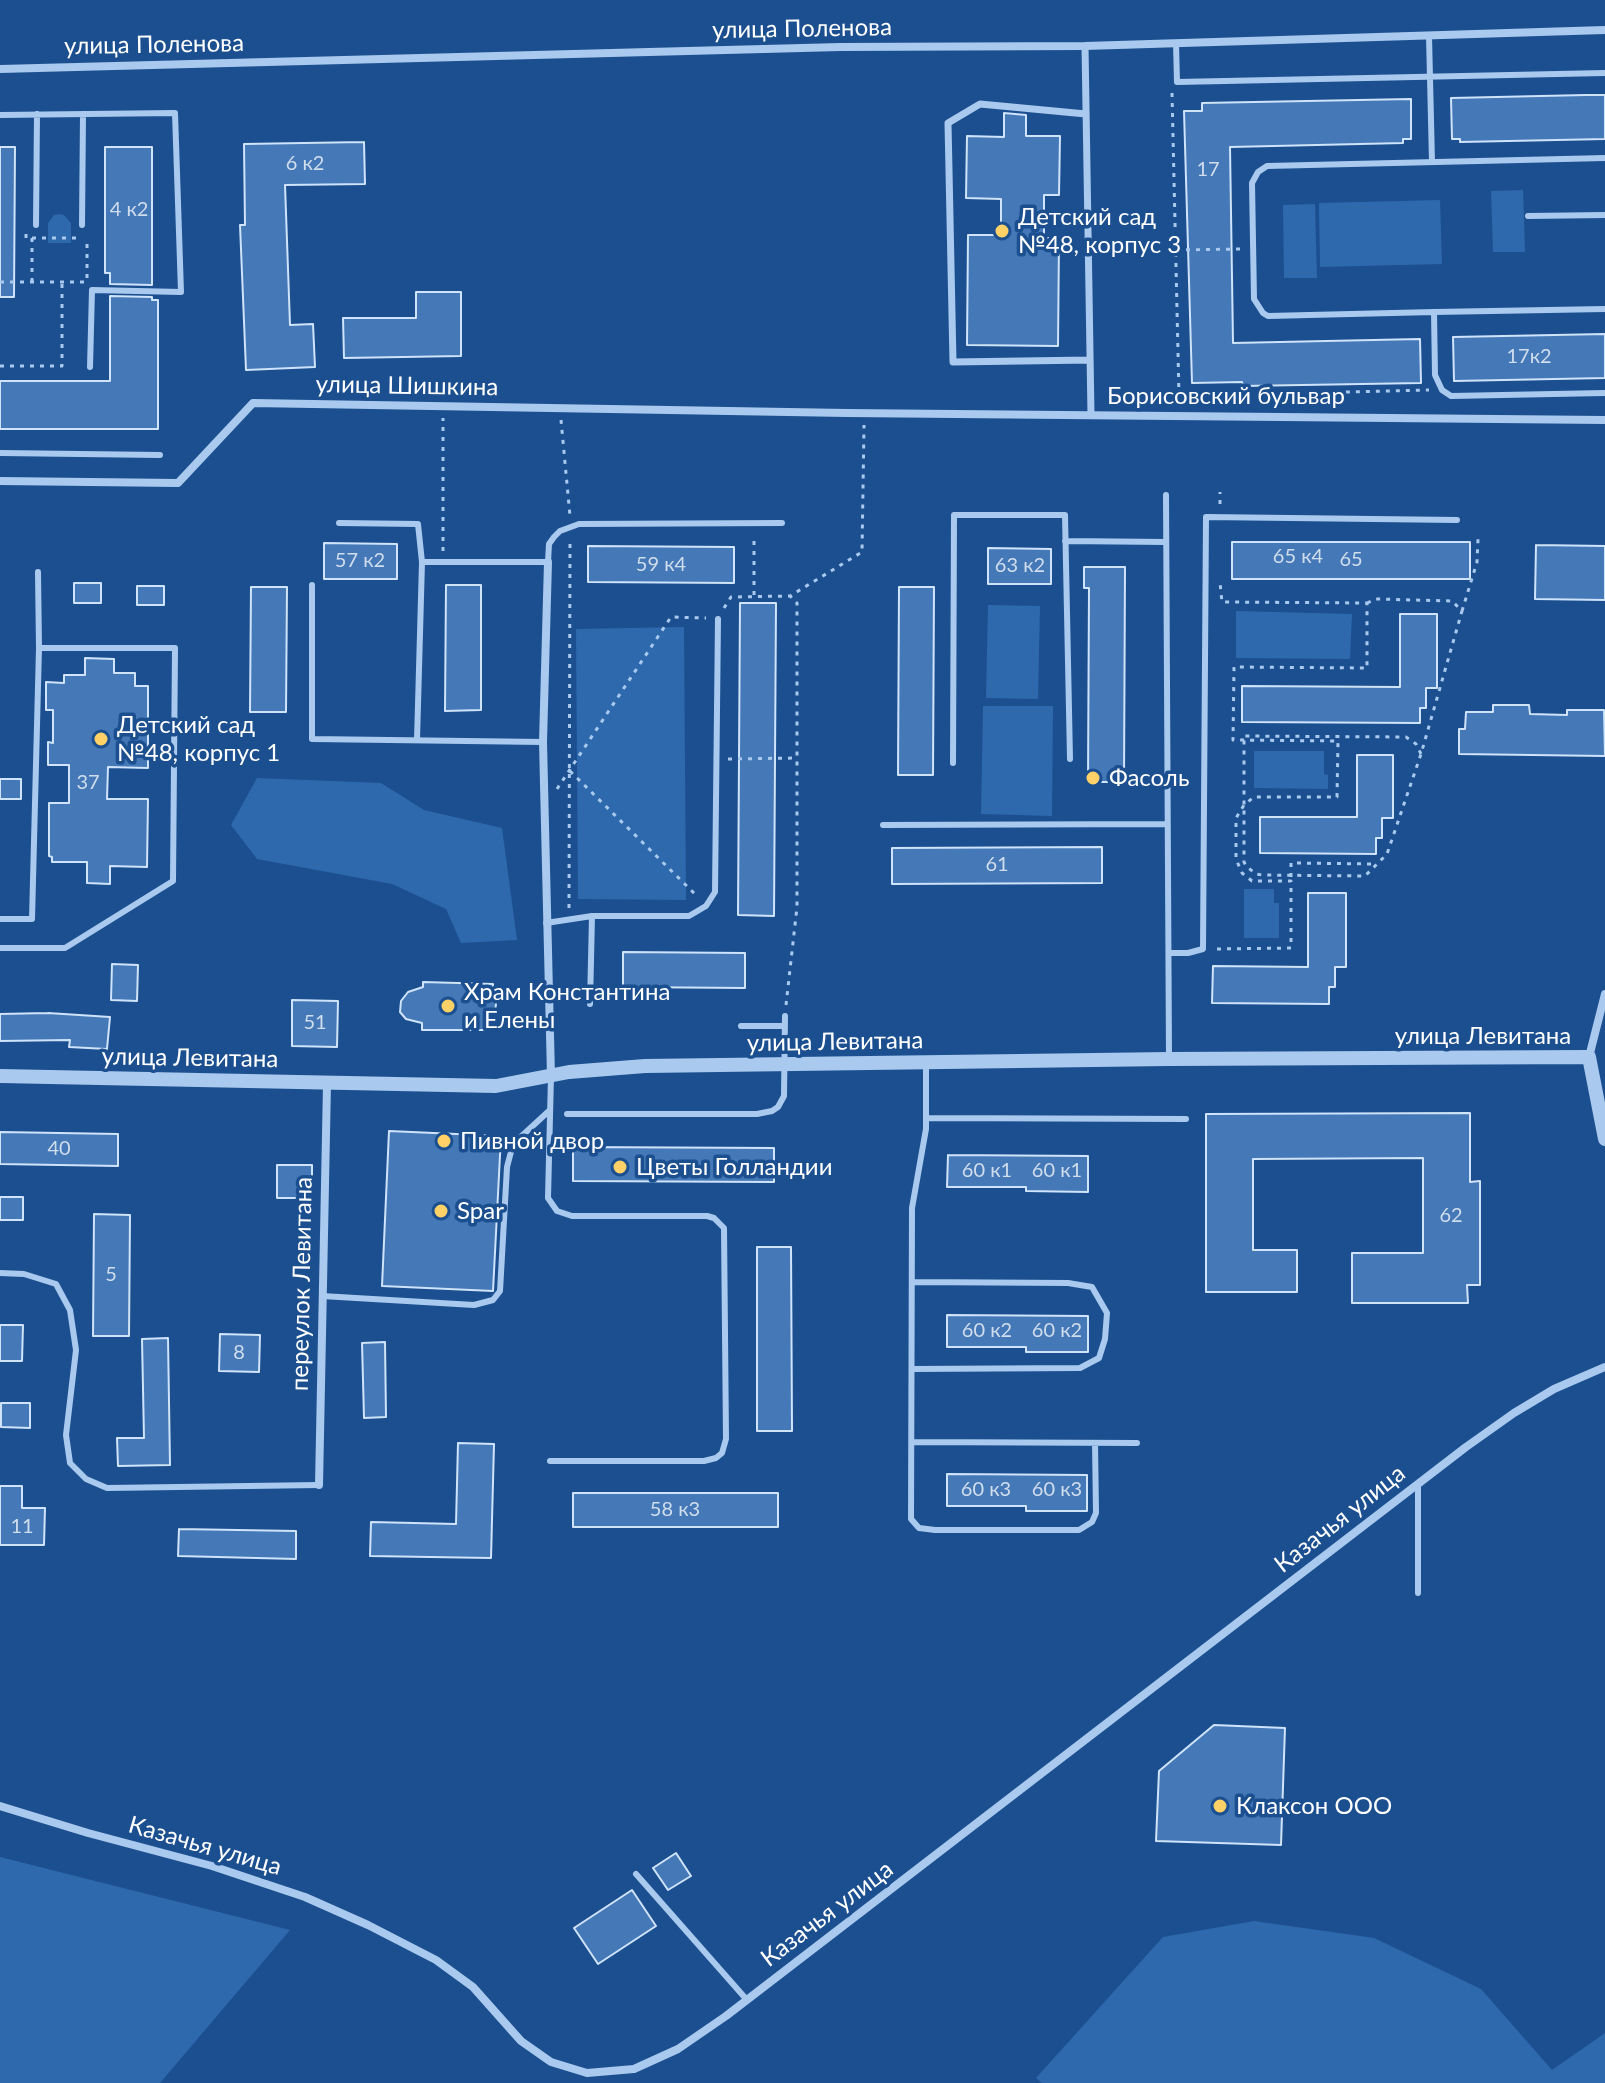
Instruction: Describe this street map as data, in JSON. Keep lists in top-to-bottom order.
{
  "streets": {
    "street": [
      "улица Поленова",
      "улица Шишкина",
      "Борисовский бульвар",
      "улица Левитана",
      "переулок Левитана",
      "Казачья улица"
    ]
  },
  "crossings": [
    ["улица Шишкина", "Борисовский бульвар"],
    ["улица Левитана", "переулок Левитана"]
  ],
  "places": [
    "Детский сад №48, корпус 3",
    "Детский сад №48, корпус 1",
    "Фасоль",
    "Храм Константина и Елены",
    "Пивной двор",
    "Цветы Голландии",
    "Spar",
    "Клаксон ООО"
  ],
  "house_numbers": [
    "6 к2",
    "17",
    "4 к2",
    "17к2",
    "65 к4",
    "65",
    "57 к2",
    "59 к4",
    "63 к2",
    "37",
    "61",
    "51",
    "40",
    "60 к1",
    "60 к1",
    "62",
    "5",
    "60 к2",
    "60 к2",
    "8",
    "60 к3",
    "60 к3",
    "58 к3",
    "11"
  ]
}
